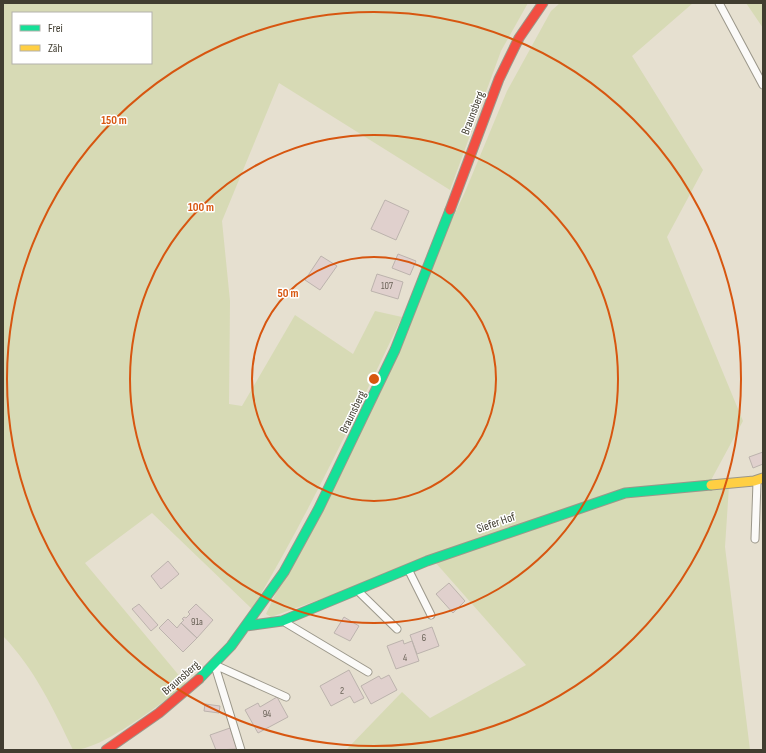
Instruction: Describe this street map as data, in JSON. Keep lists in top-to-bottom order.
{
  "streets": {
    "main road": ["Braunsberg", "Siefer Hof"]
  },
  "crossings": [
    ["Braunsberg", "Siefer Hof"]
  ],
  "house_numbers": [
    "107",
    "91a",
    "6",
    "4",
    "2",
    "94"
  ],
  "legend": ["Frei", "Zäh"],
  "rings": ["150 m", "100 m", "50 m"]
}
